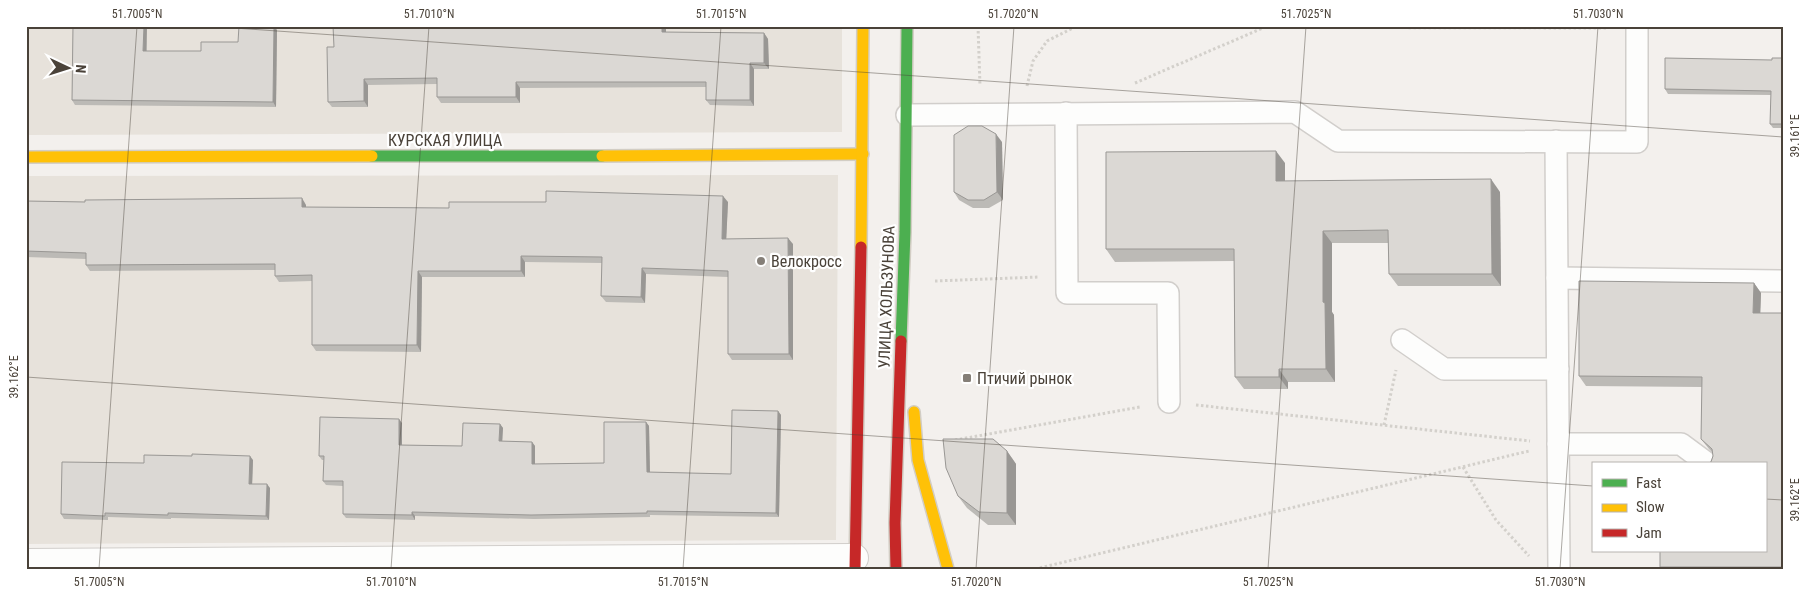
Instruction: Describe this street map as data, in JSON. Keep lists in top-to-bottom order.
{
  "streets": {
    "main road": ["КУРСКАЯ УЛИЦА", "УЛИЦА ХОЛЬЗУНОВА"]
  },
  "crossings": [
    ["КУРСКАЯ УЛИЦА", "УЛИЦА ХОЛЬЗУНОВА"]
  ],
  "places": {
    "other": ["Велокросс"],
    "transit": ["Птичий рынок"]
  },
  "legend": ["Fast", "Slow", "Jam"],
  "north": "right",
  "coordinates": [
    "51.7005°N",
    "51.7010°N",
    "51.7015°N",
    "51.7020°N",
    "51.7025°N",
    "51.7030°N",
    "39.161°E",
    "39.162°E"
  ]
}
